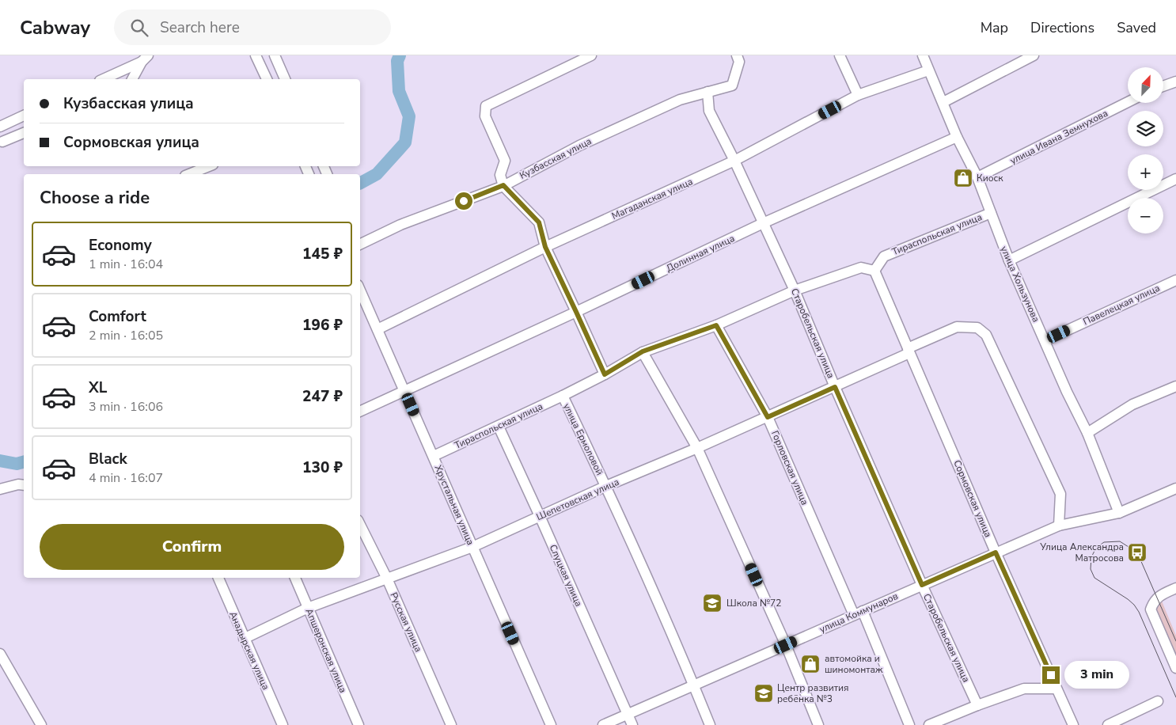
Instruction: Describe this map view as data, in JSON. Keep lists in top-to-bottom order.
{
  "streets": {
    "street": [
      "улица Ивана Земнухова",
      "Кузбасская улица",
      "Магаданская улица",
      "Тираспольская улица",
      "Долинная улица",
      "улица Хользунова",
      "Павелецкая улица",
      "Старобельская улица",
      "улица Ермоловой",
      "Горловская улица",
      "Сормовская улица",
      "Шепетовская улица",
      "Хрустальная улица",
      "Слуцкая улица",
      "улица Коммунаров",
      "Русская улица",
      "Анадырская улица",
      "Апшеронская улица"
    ]
  },
  "crossings": [
    ["улица Ивана Земнухова", "улица Хользунова"],
    ["Кузбасская улица", "Старобельская улица"],
    ["Магаданская улица", "улица Хользунова"],
    ["Магаданская улица", "Старобельская улица"],
    ["Магаданская улица", "Хрустальная улица"],
    ["Тираспольская улица", "улица Хользунова"],
    ["Тираспольская улица", "улица Ермоловой"],
    ["Тираспольская улица", "Сормовская улица"],
    ["Тираспольская улица", "Хрустальная улица"],
    ["Тираспольская улица", "Слуцкая улица"],
    ["Долинная улица", "улица Хользунова"],
    ["Долинная улица", "Старобельская улица"],
    ["Долинная улица", "Хрустальная улица"],
    ["улица Хользунова", "Павелецкая улица"],
    ["улица Хользунова", "улица Коммунаров"],
    ["Старобельская улица", "Шепетовская улица"],
    ["Старобельская улица", "улица Коммунаров"],
    ["улица Ермоловой", "Шепетовская улица"],
    ["улица Ермоловой", "улица Коммунаров"],
    ["Горловская улица", "Шепетовская улица"],
    ["Горловская улица", "улица Коммунаров"],
    ["Сормовская улица", "Шепетовская улица"],
    ["Сормовская улица", "улица Коммунаров"],
    ["Шепетовская улица", "Хрустальная улица"],
    ["Шепетовская улица", "Слуцкая улица"],
    ["Шепетовская улица", "улица Коммунаров"],
    ["Шепетовская улица", "Русская улица"],
    ["Шепетовская улица", "Анадырская улица"],
    ["Шепетовская улица", "Апшеронская улица"],
    ["Слуцкая улица", "улица Коммунаров"]
  ],
  "places": {
    "shop": ["Киоск", "автомойка и шиномонтаж"],
    "bus stop": ["Улица Александра Матросова"],
    "school or university": ["Школа №72", "Центр развития ребёнка №3"]
  },
  "north": "top right",
  "page": {
    "header": "Cabway",
    "search": "Search here",
    "nav": ["Map", "Directions", "Saved"],
    "map_buttons": ["+", "−"],
    "banner": ["Кузбасская улица", "Сормовская улица"],
    "heading": "Choose a ride",
    "list": [
      {
        "name": "Economy",
        "note": "1 min · 16:04",
        "value": "145 ₽"
      },
      {
        "name": "Comfort",
        "note": "2 min · 16:05",
        "value": "196 ₽"
      },
      {
        "name": "XL",
        "note": "3 min · 16:06",
        "value": "247 ₽"
      },
      {
        "name": "Black",
        "note": "4 min · 16:07",
        "value": "130 ₽"
      }
    ],
    "buttons": "Confirm",
    "bubble": "3 min"
  }
}
